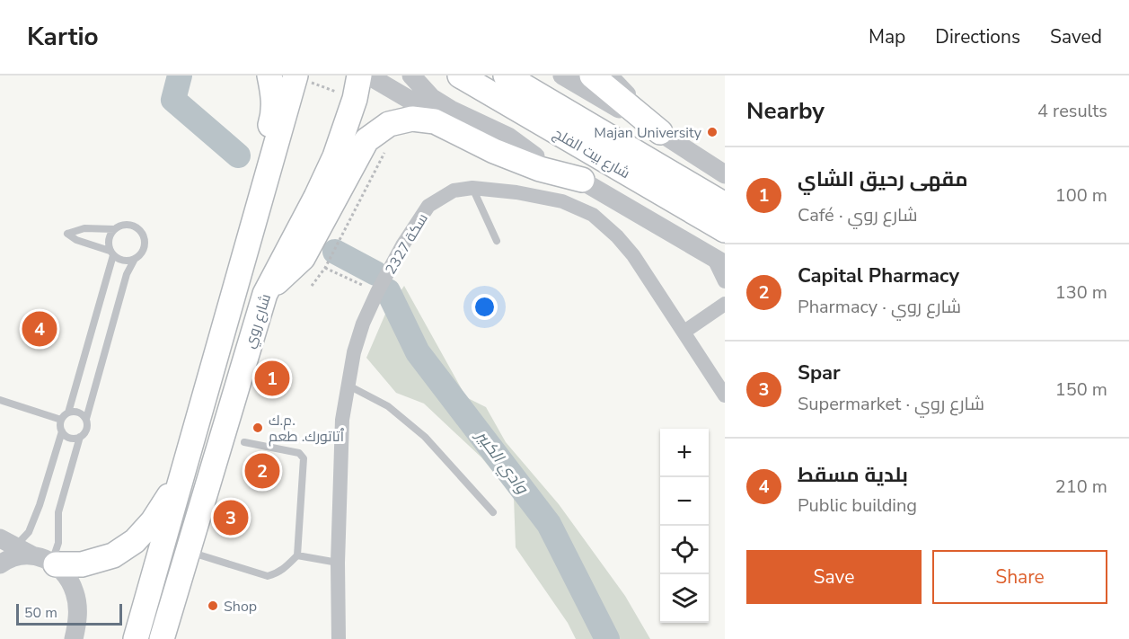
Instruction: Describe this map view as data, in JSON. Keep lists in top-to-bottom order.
{
  "streets": {
    "main road": ["شارع بيت الفلج", "شارع روي"],
    "street": ["سكة 2327"]
  },
  "water": ["وادي الكبير"],
  "places": ["Majan University", "م.ك. ٱتاتورك. طعم", "Shop"],
  "scale_bar": "50 m",
  "page": {
    "header": "Kartio",
    "nav": ["Map", "Directions", "Saved"],
    "heading": ["Nearby", "4 results"],
    "list": [
      {
        "mark": "1",
        "name": "مقهى رحيق الشاي",
        "note": "Café · شارع روي",
        "value": "100 m"
      },
      {
        "mark": "2",
        "name": "Capital Pharmacy",
        "note": "Pharmacy · شارع روي",
        "value": "130 m"
      },
      {
        "mark": "3",
        "name": "Spar",
        "note": "Supermarket · شارع روي",
        "value": "150 m"
      },
      {
        "mark": "4",
        "name": "بلدية مسقط",
        "note": "Public building",
        "value": "210 m"
      }
    ],
    "pins": [
      "4",
      "1",
      "2",
      "3"
    ],
    "map_buttons": ["+", "−"],
    "buttons": ["Save", "Share"],
    "scale": "50 m"
  }
}
